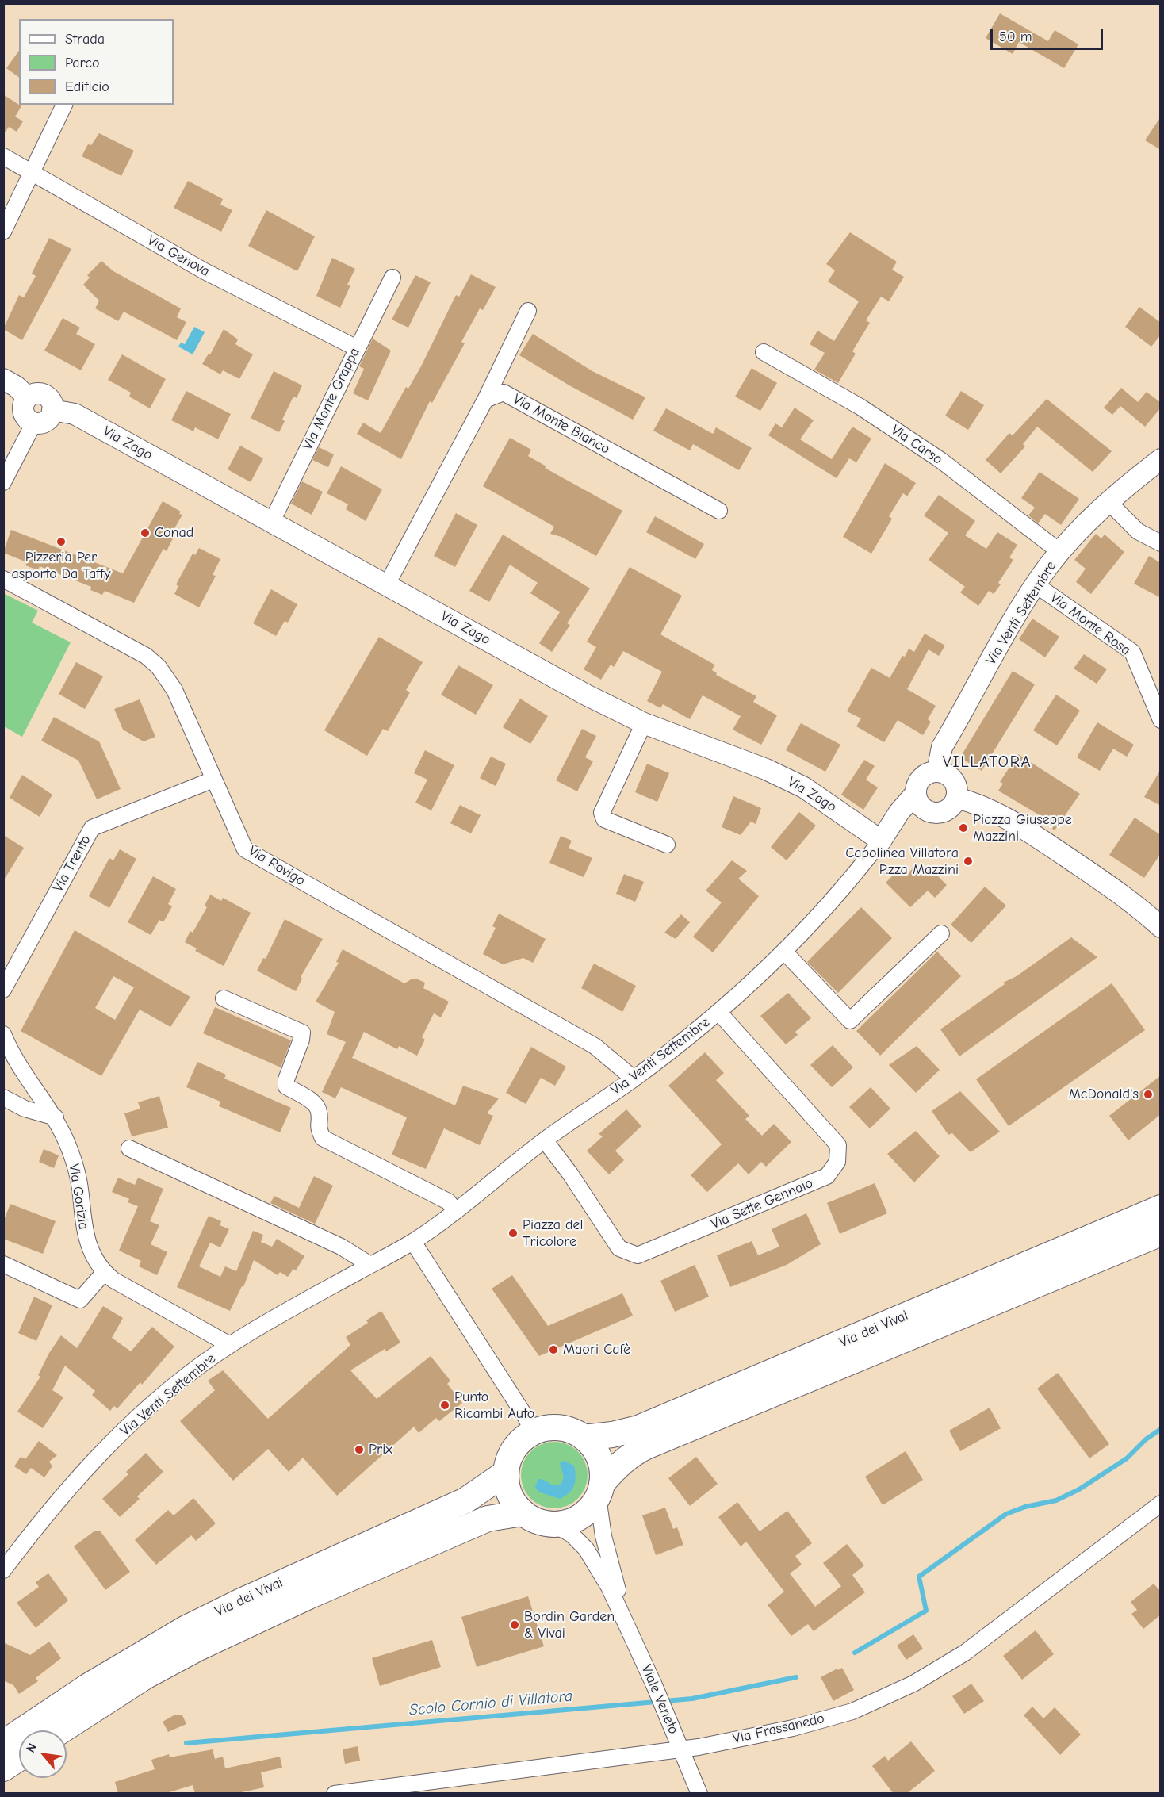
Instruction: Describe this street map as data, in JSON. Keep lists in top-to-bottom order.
{
  "streets": {
    "main road": ["Via dei Vivai"],
    "street": [
      "Via Genova",
      "Via Monte Grappa",
      "Via Monte Bianco",
      "Via Zago",
      "Via Carso",
      "Via Venti Settembre",
      "Via Monte Rosa",
      "Via Trento",
      "Via Rovigo",
      "Via Gorizia",
      "Via Sette Gennaio",
      "Viale Veneto",
      "Via Frassanedo"
    ]
  },
  "crossings": [
    ["Via Genova", "Via Monte Grappa"],
    ["Via Monte Grappa", "Via Zago"],
    ["Via Zago", "Via Venti Settembre"],
    ["Via Carso", "Via Venti Settembre"],
    ["Via Venti Settembre", "Via Monte Rosa"],
    ["Via Venti Settembre", "Via Rovigo"],
    ["Via Venti Settembre", "Via Gorizia"],
    ["Via Venti Settembre", "Via Sette Gennaio"],
    ["Via Trento", "Via Rovigo"],
    ["Via dei Vivai", "Viale Veneto"],
    ["Viale Veneto", "Via Frassanedo"]
  ],
  "districts": ["VILLATORA"],
  "water": ["Scolo Cornio di Villatora"],
  "places": [
    "Conad",
    "Pizzeria Per asporto Da Taffy",
    "Piazza Giuseppe Mazzini",
    "Capolinea Villatora P.zza Mazzini",
    "McDonald's",
    "Piazza del Tricolore",
    "Maori Cafè",
    "Punto Ricambi Auto",
    "Prix",
    "Bordin Garden & Vivai"
  ],
  "legend": ["Strada", "Parco", "Edificio"],
  "scale_bar": "50 m",
  "north": "top left"
}
